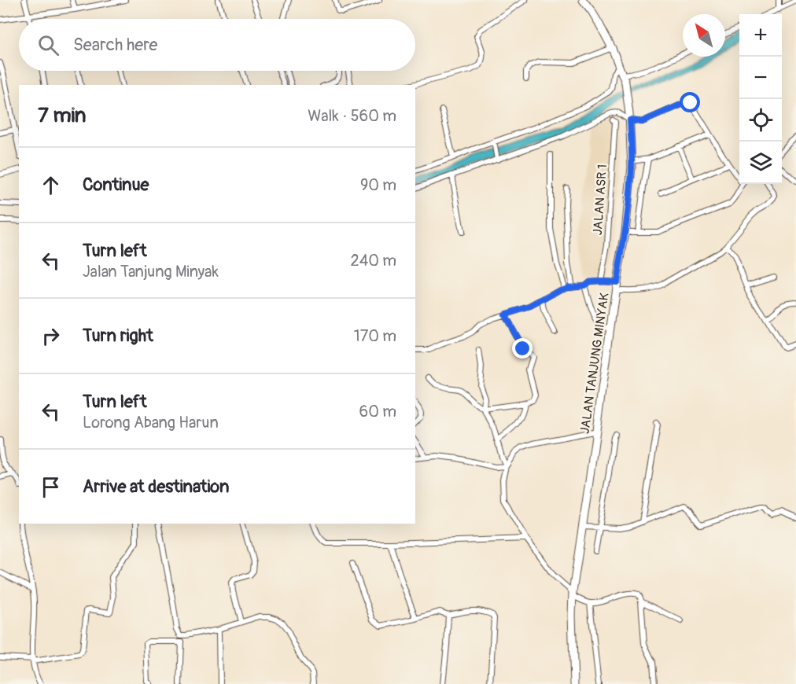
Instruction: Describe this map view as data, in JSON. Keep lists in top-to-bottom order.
{
  "streets": {
    "main road": ["JALAN TANJUNG MINYAK"],
    "street": ["JALAN ASR 1"]
  },
  "north": "top left",
  "page": {
    "map_buttons": ["+", "−"],
    "search": "Search here",
    "heading": ["7 min", "Walk · 560 m"],
    "list": [
      ["Continue", "90 m"],
      ["Turn left", "Jalan Tanjung Minyak", "240 m"],
      ["Turn right", "170 m"],
      ["Turn left", "Lorong Abang Harun", "60 m"],
      "Arrive at destination"
    ]
  }
}
